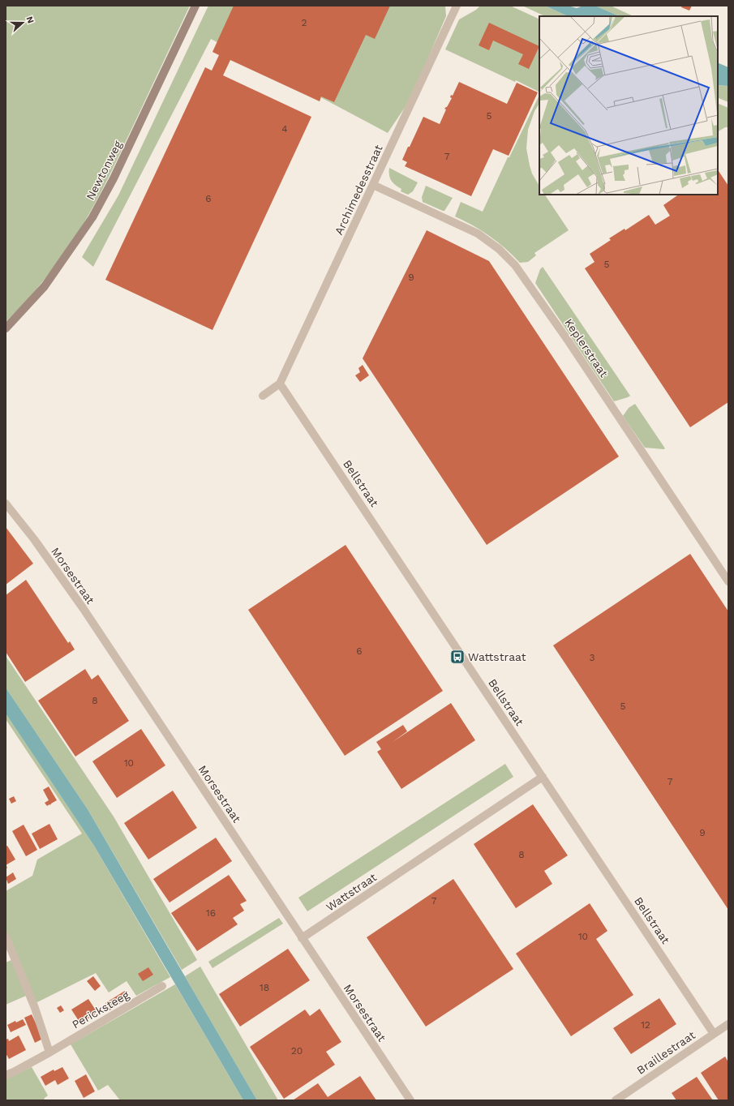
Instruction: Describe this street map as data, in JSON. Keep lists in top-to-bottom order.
{
  "streets": {
    "main road": ["Newtonweg"],
    "street": [
      "Archimedesstraat",
      "Keplerstraat",
      "Bellstraat",
      "Morsestraat",
      "Wattstraat",
      "Pericksteeg",
      "Braillestraat"
    ]
  },
  "crossings": [
    ["Archimedesstraat", "Keplerstraat"],
    ["Archimedesstraat", "Bellstraat"],
    ["Bellstraat", "Wattstraat"],
    ["Bellstraat", "Braillestraat"],
    ["Morsestraat", "Wattstraat"]
  ],
  "places": {
    "bus stop": ["Wattstraat"]
  },
  "house_numbers": [
    "2",
    "5",
    "4",
    "7",
    "6",
    "5",
    "9",
    "6",
    "3",
    "8",
    "5",
    "10",
    "7",
    "9",
    "8",
    "7",
    "16",
    "10",
    "18",
    "12",
    "20"
  ],
  "north": "right"
}
